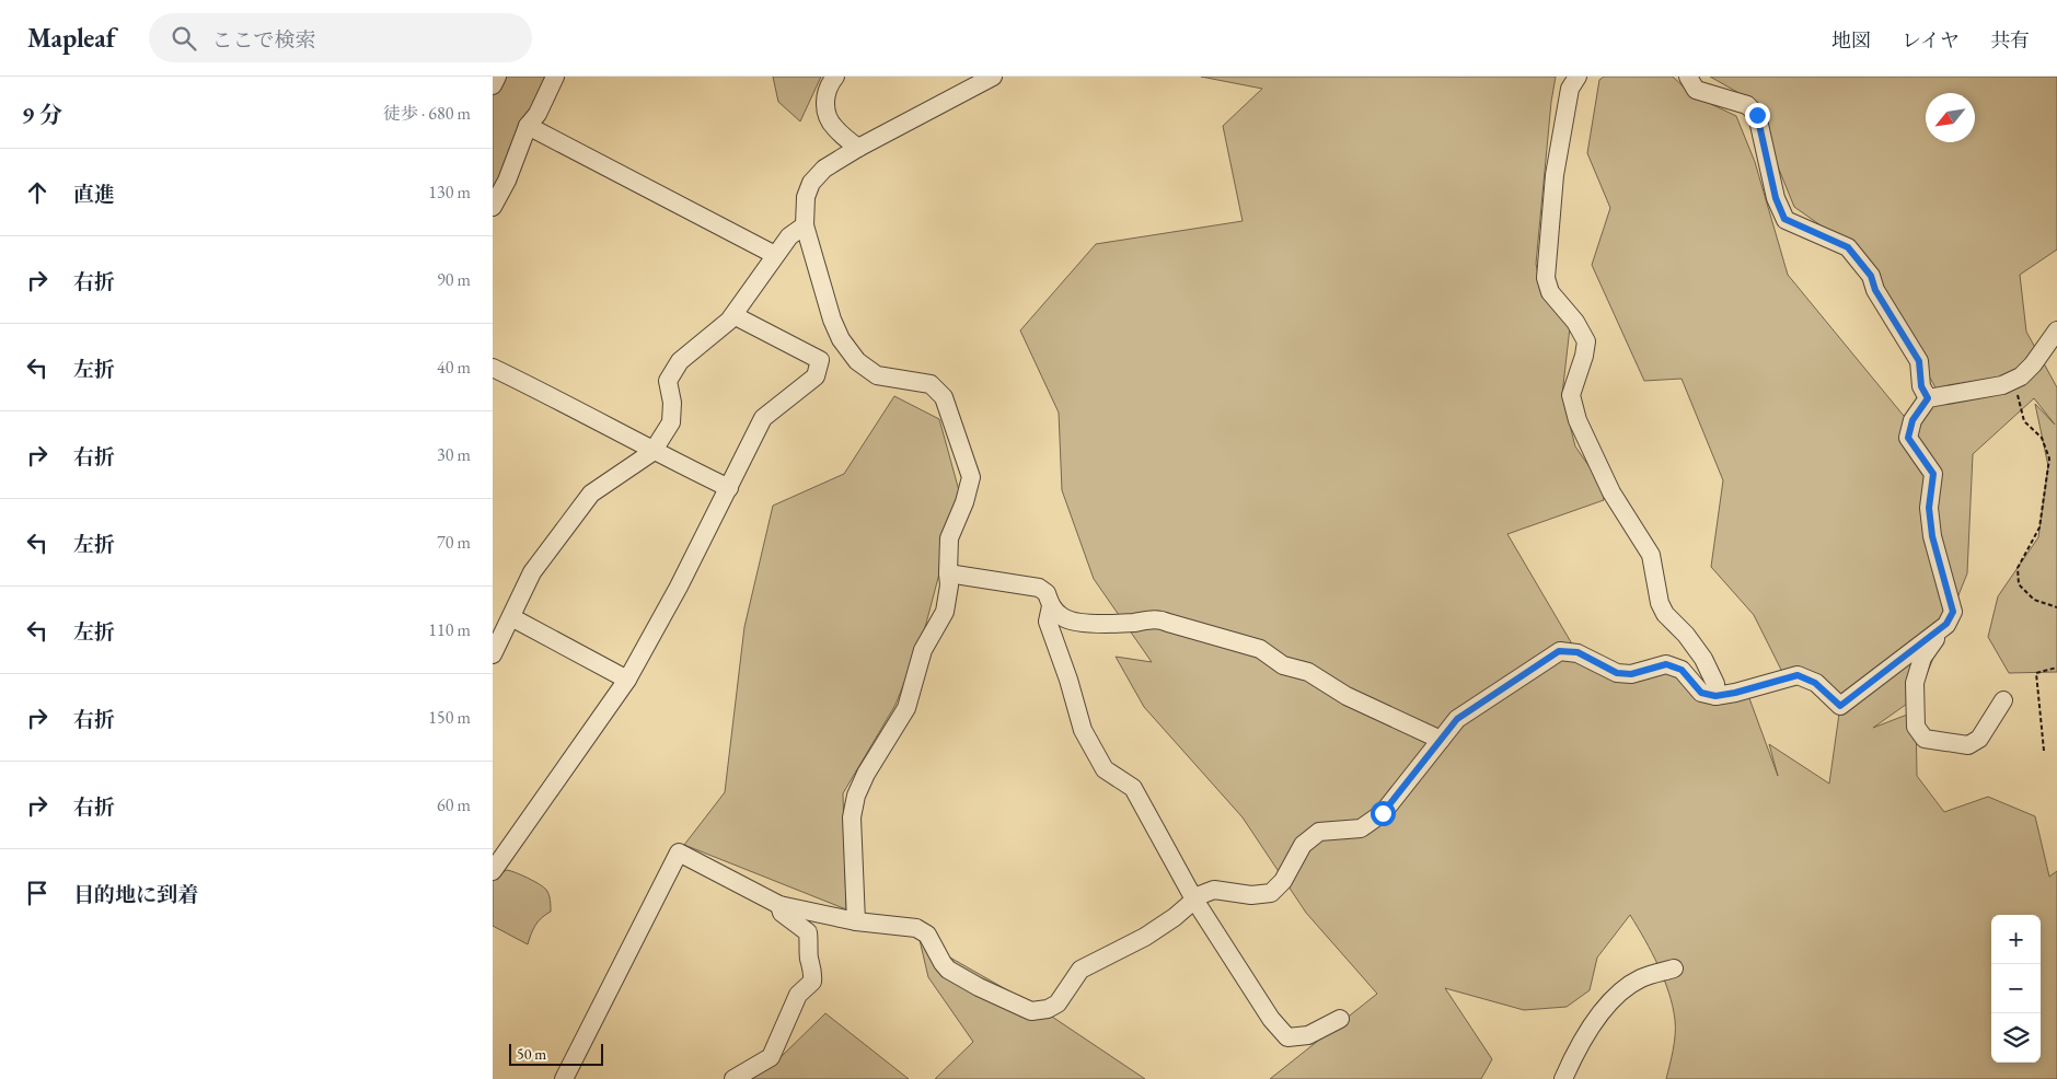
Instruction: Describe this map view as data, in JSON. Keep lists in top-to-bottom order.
{
  "scale_bar": "50 m",
  "north": "bottom left",
  "page": {
    "header": "Mapleaf",
    "search": "ここで検索",
    "nav": ["地図", "レイヤ", "共有"],
    "heading": ["9 分", "徒歩 · 680 m"],
    "list": [
      ["直進", "130 m"],
      ["右折", "90 m"],
      ["左折", "40 m"],
      ["右折", "30 m"],
      ["左折", "70 m"],
      ["左折", "110 m"],
      ["右折", "150 m"],
      ["右折", "60 m"],
      "目的地に到着"
    ],
    "map_buttons": ["+", "−"],
    "scale": "50 m"
  }
}
